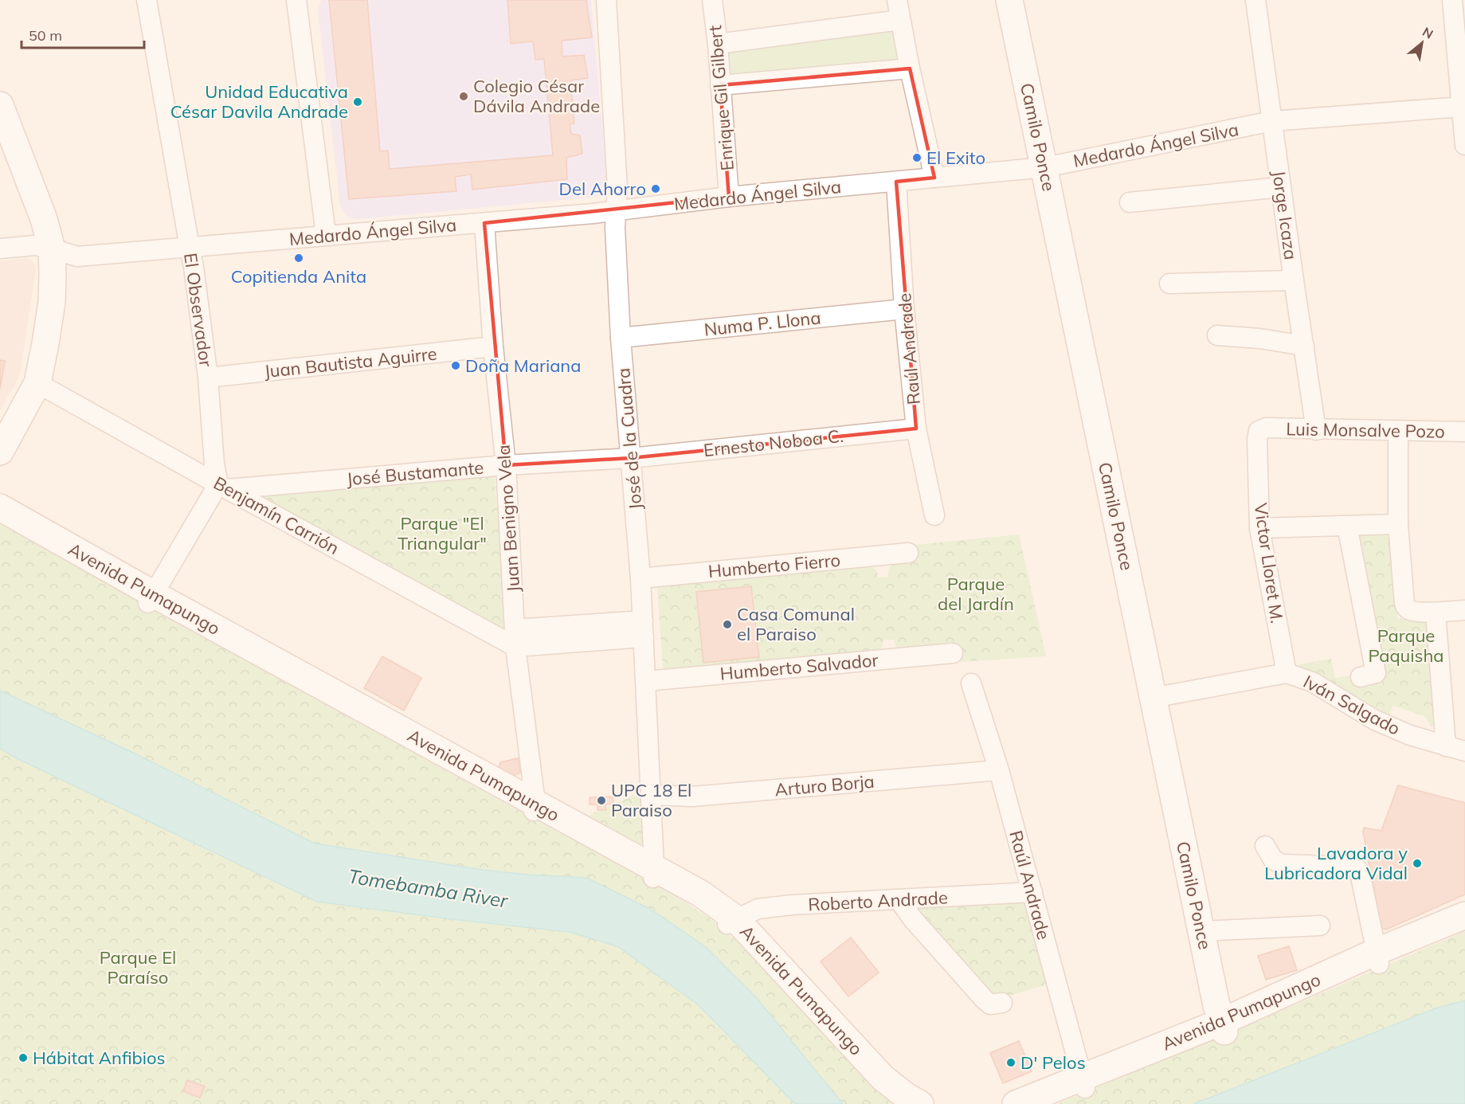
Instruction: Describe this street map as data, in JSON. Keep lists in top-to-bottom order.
{
  "streets": {
    "main road": ["Camilo Ponce", "Avenida Pumapungo"],
    "street": [
      "Enrique Gil Gilbert",
      "Medardo Ángel Silva",
      "Jorge Icaza",
      "El Observador",
      "Numa P. Llona",
      "Raúl Andrade",
      "Juan Bautista Aguirre",
      "Luis Monsalve Pozo",
      "José de la Cuadra",
      "Ernesto Noboa C.",
      "José Bustamante",
      "Benjamín Carrión",
      "Juan Benigno Vela",
      "Victor Lloret M.",
      "Humberto Fierro",
      "Humberto Salvador",
      "Iván Salgado",
      "Arturo Borja",
      "Roberto Andrade"
    ]
  },
  "crossings": [
    ["Enrique Gil Gilbert", "Medardo Ángel Silva"],
    ["Camilo Ponce", "Medardo Ángel Silva"],
    ["Camilo Ponce", "Avenida Pumapungo"],
    ["Camilo Ponce", "Iván Salgado"],
    ["Medardo Ángel Silva", "Jorge Icaza"],
    ["Medardo Ángel Silva", "El Observador"],
    ["Medardo Ángel Silva", "Raúl Andrade"],
    ["Medardo Ángel Silva", "José de la Cuadra"],
    ["Medardo Ángel Silva", "Juan Benigno Vela"],
    ["Jorge Icaza", "Luis Monsalve Pozo"],
    ["El Observador", "Juan Bautista Aguirre"],
    ["El Observador", "José Bustamante"],
    ["El Observador", "Benjamín Carrión"],
    ["Numa P. Llona", "Raúl Andrade"],
    ["Numa P. Llona", "José de la Cuadra"],
    ["Raúl Andrade", "Ernesto Noboa C."],
    ["Raúl Andrade", "Avenida Pumapungo"],
    ["Raúl Andrade", "Arturo Borja"],
    ["Raúl Andrade", "Roberto Andrade"],
    ["Juan Bautista Aguirre", "Juan Benigno Vela"],
    ["Luis Monsalve Pozo", "Victor Lloret M."],
    ["José de la Cuadra", "Ernesto Noboa C."],
    ["José de la Cuadra", "José Bustamante"],
    ["José de la Cuadra", "Humberto Fierro"],
    ["José de la Cuadra", "Avenida Pumapungo"],
    ["José de la Cuadra", "Humberto Salvador"],
    ["José de la Cuadra", "Arturo Borja"],
    ["Ernesto Noboa C.", "José Bustamante"],
    ["José Bustamante", "Benjamín Carrión"],
    ["José Bustamante", "Juan Benigno Vela"],
    ["Benjamín Carrión", "Juan Benigno Vela"],
    ["Juan Benigno Vela", "Avenida Pumapungo"],
    ["Victor Lloret M.", "Iván Salgado"],
    ["Avenida Pumapungo", "Roberto Andrade"]
  ],
  "water": ["Tomebamba River"],
  "parks": [
    "Parque \"El Triangular\"",
    "Parque del Jardín",
    "Parque Paquisha",
    "Parque El Paraíso"
  ],
  "places": [
    "Colegio César Dávila Andrade",
    "Unidad Educativa César Davila Andrade",
    "El Exito",
    "Del Ahorro",
    "Copitienda Anita",
    "Doña Mariana",
    "Casa Comunal el Paraiso",
    "UPC 18 El Paraiso",
    "Lavadora y Lubricadora Vidal",
    "Hábitat Anfibios",
    "D' Pelos"
  ],
  "scale_bar": "50 m",
  "north": "top right"
}
